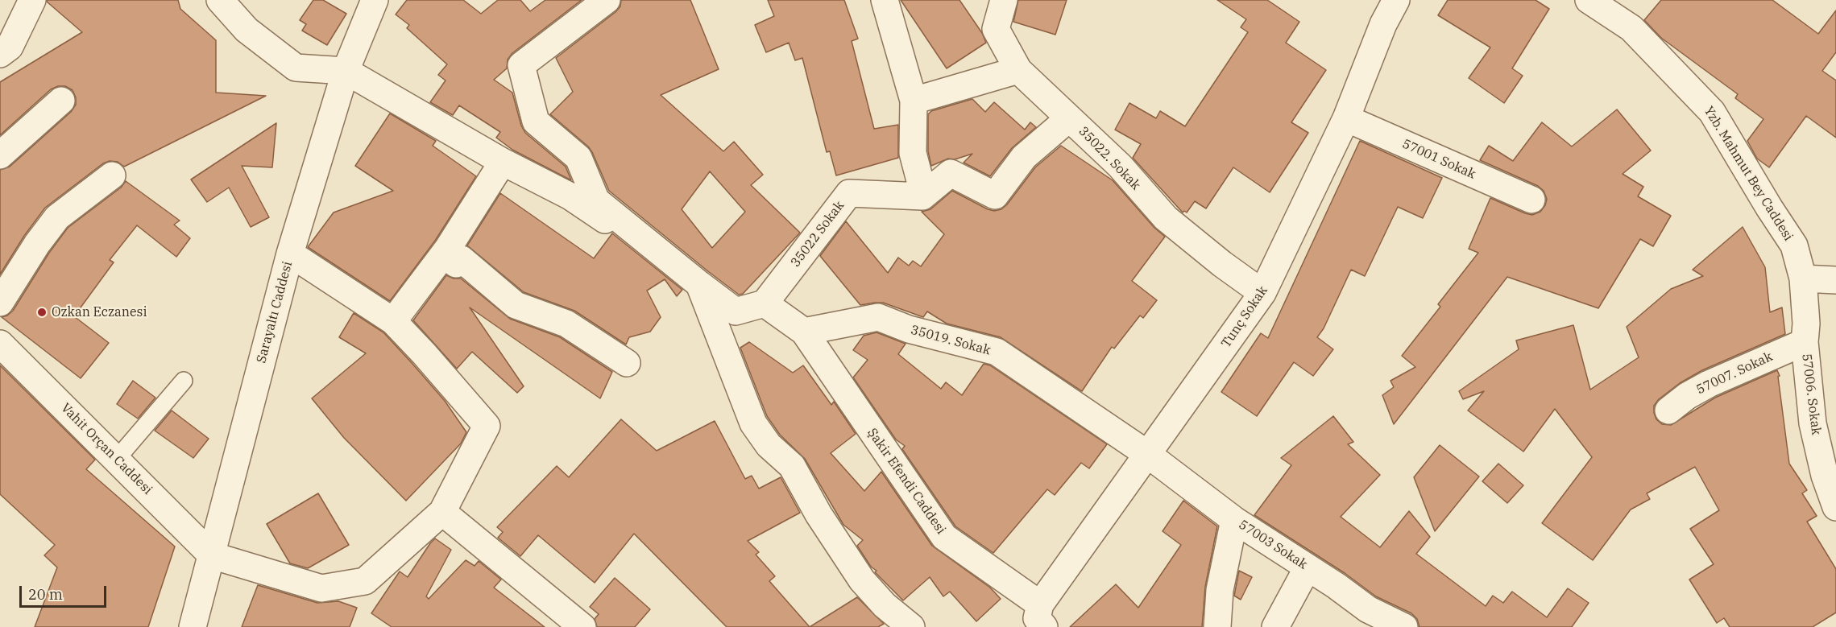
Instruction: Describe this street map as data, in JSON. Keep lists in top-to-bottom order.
{
  "streets": {
    "street": [
      "35022. Sokak",
      "57001 Sokak",
      "Yzb. Mahmut Bey Caddesi",
      "35022 Sokak",
      "Sarayaltı Caddesi",
      "Tunç Sokak",
      "35019. Sokak",
      "57007. Sokak",
      "57006. Sokak",
      "Vahit Orçan Caddesi",
      "Şakir Efendi Caddesi",
      "57003 Sokak"
    ]
  },
  "crossings": [
    ["35022. Sokak", "Tunç Sokak"],
    ["57001 Sokak", "Tunç Sokak"],
    ["Yzb. Mahmut Bey Caddesi", "57006. Sokak"],
    ["Sarayaltı Caddesi", "Vahit Orçan Caddesi"],
    ["Tunç Sokak", "35019. Sokak"],
    ["Tunç Sokak", "Şakir Efendi Caddesi"],
    ["Tunç Sokak", "57003 Sokak"],
    ["35019. Sokak", "Şakir Efendi Caddesi"],
    ["35019. Sokak", "57003 Sokak"],
    ["57007. Sokak", "57006. Sokak"]
  ],
  "places": ["Ozkan Eczanesi"],
  "scale_bar": "20 m"
}
